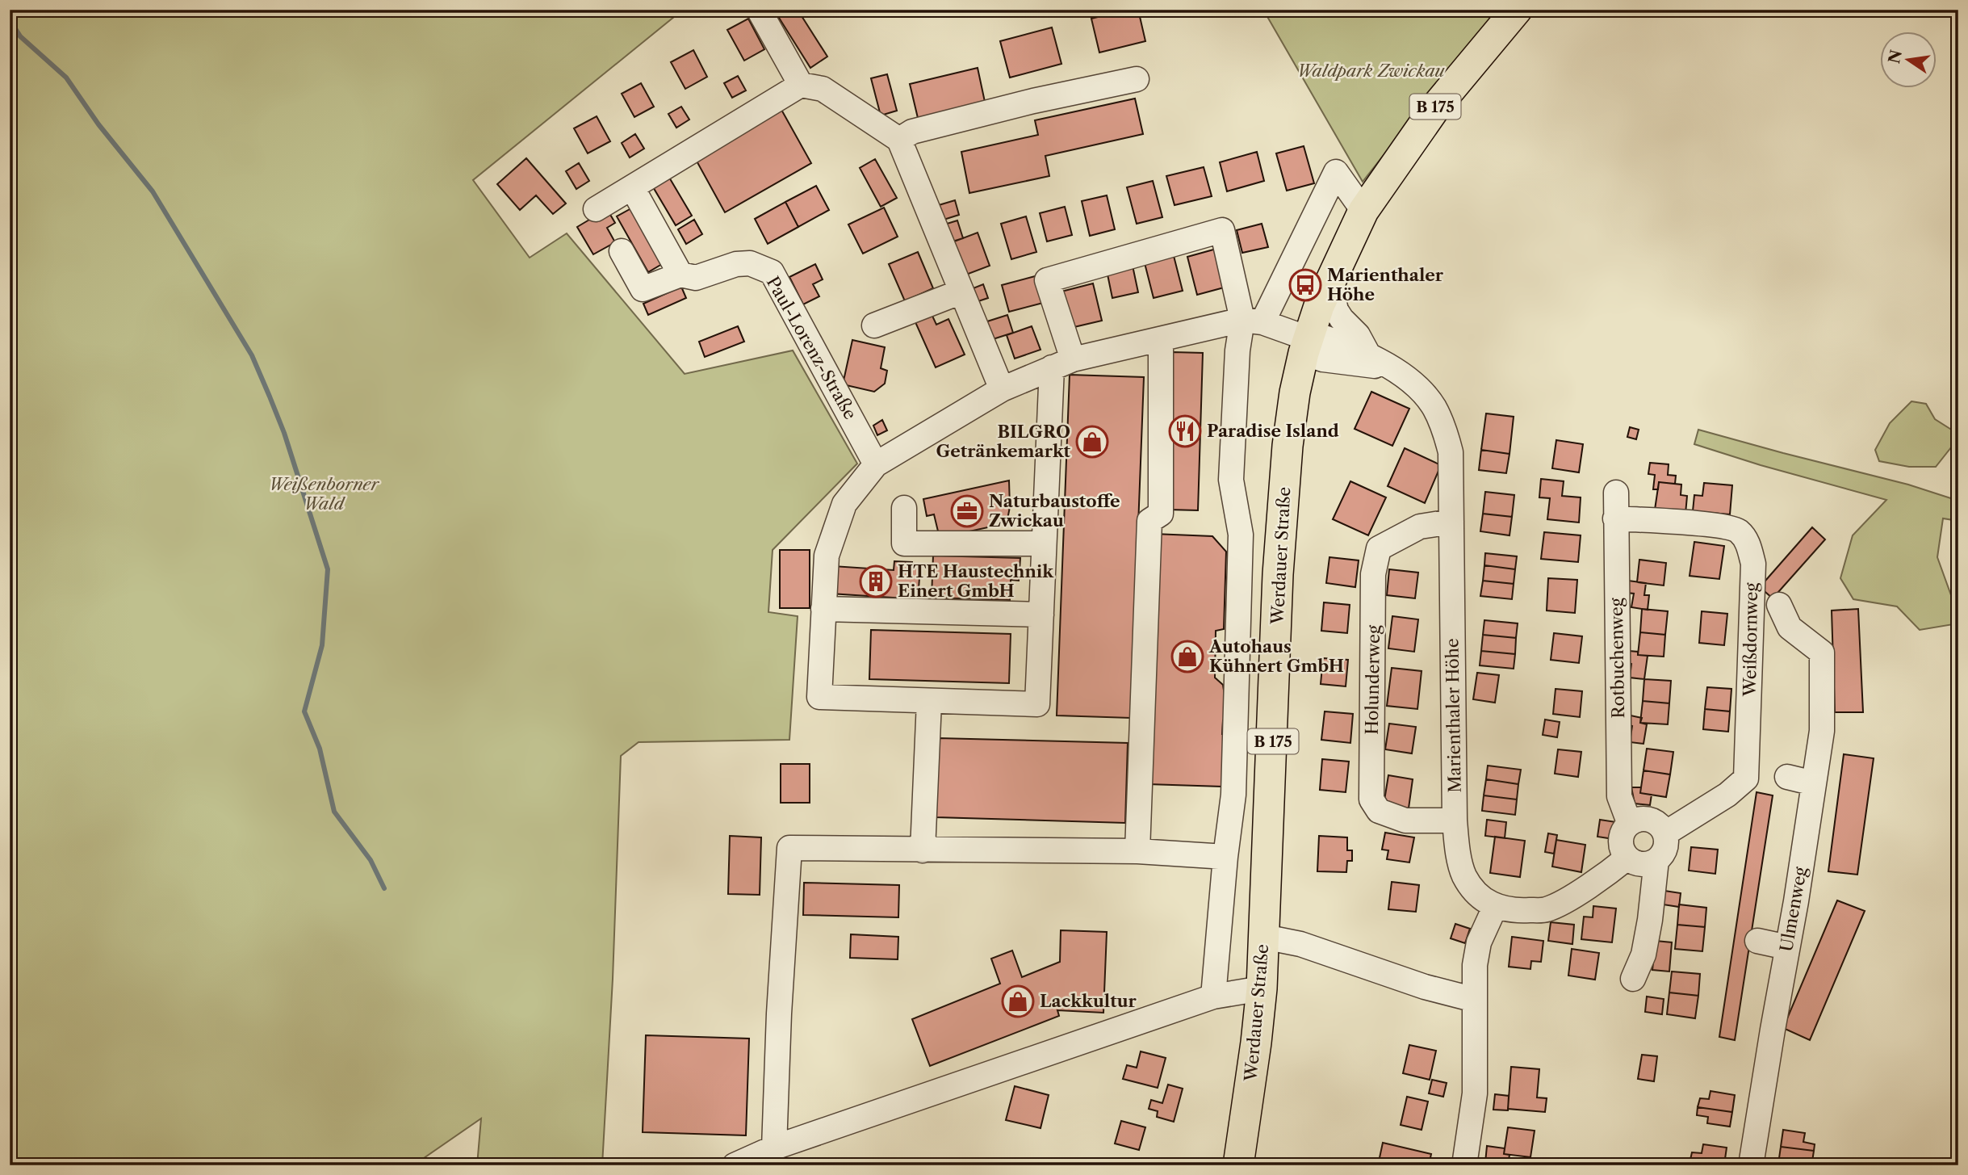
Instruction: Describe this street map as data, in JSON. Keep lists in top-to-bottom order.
{
  "streets": {
    "main road": ["B 175", "Werdauer Straße"],
    "street": [
      "Paul-Lorenz-Straße",
      "Weißdornweg",
      "Rotbuchenweg",
      "Holunderweg",
      "Marienthaler Höhe",
      "Ulmenweg"
    ]
  },
  "crossings": [
    ["Werdauer Straße", "Marienthaler Höhe"],
    ["Weißdornweg", "Rotbuchenweg"],
    ["Holunderweg", "Marienthaler Höhe"]
  ],
  "parks": ["Waldpark Zwickau", "Weißenborner Wald"],
  "places": {
    "bus stop": ["Marienthaler Höhe"],
    "restaurant": ["Paradise Island"],
    "shop": ["BILGRO Getränkemarkt", "Autohaus Kühnert GmbH", "Lackkultur"],
    "office": ["Naturbaustoffe Zwickau"],
    "building": ["HTE Haustechnik Einert GmbH"]
  },
  "north": "left"
}
